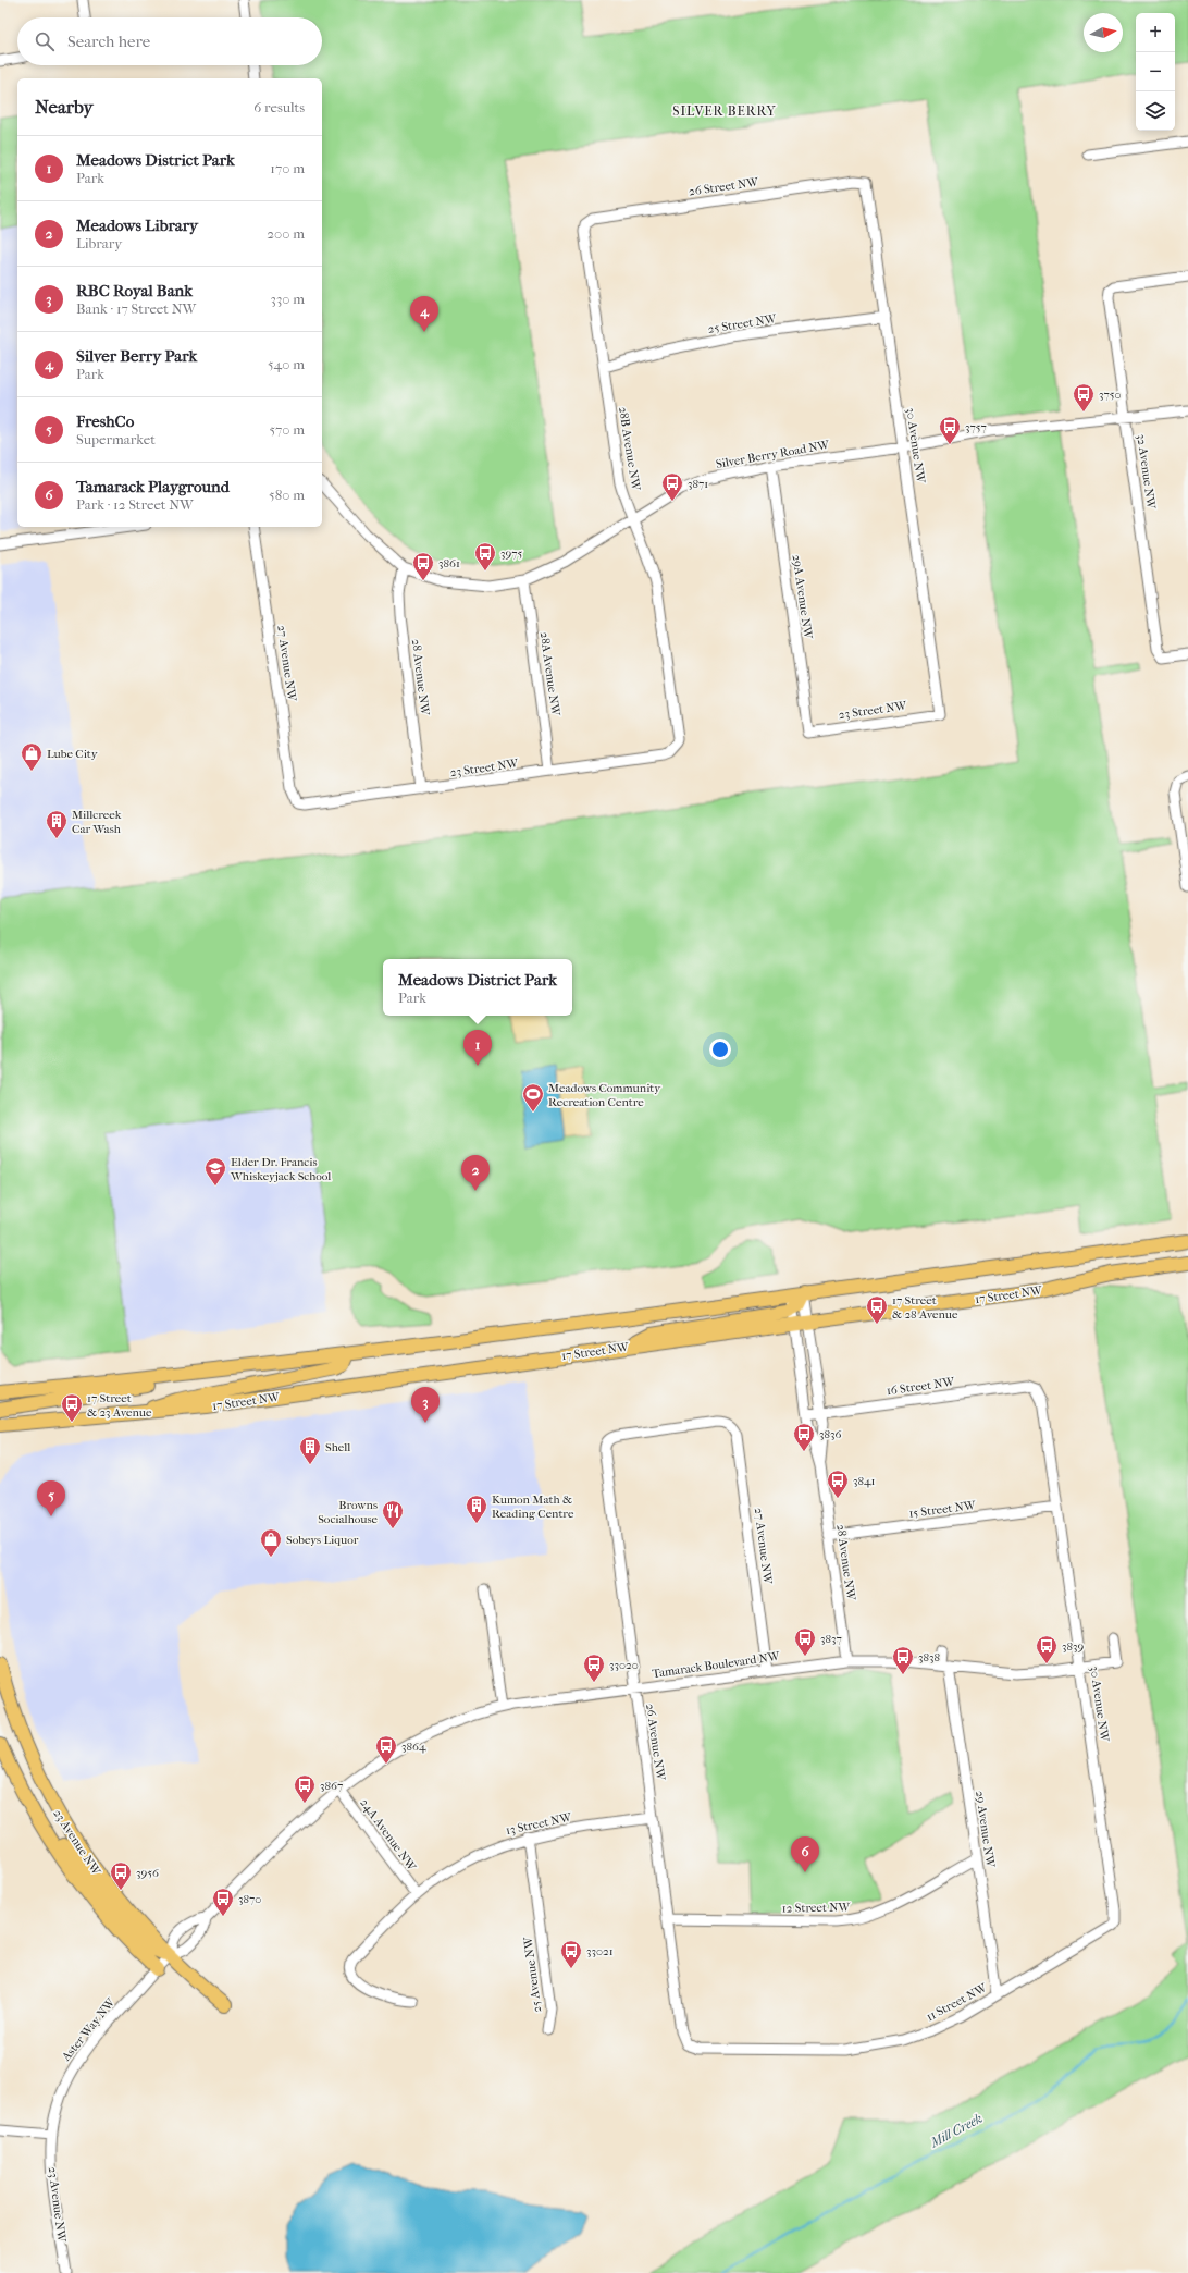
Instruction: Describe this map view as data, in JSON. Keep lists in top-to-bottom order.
{
  "streets": {
    "main road": ["17 Street NW", "23 Avenue NW"],
    "street": [
      "26 Street NW",
      "25 Street NW",
      "30 Avenue NW",
      "28B Avenue NW",
      "Silver Berry Road NW",
      "32 Avenue NW",
      "29A Avenue NW",
      "27 Avenue NW",
      "28A Avenue NW",
      "28 Avenue NW",
      "23 Street NW",
      "16 Street NW",
      "15 Street NW",
      "Tamarack Boulevard NW",
      "26 Avenue NW",
      "13 Street NW",
      "29 Avenue NW",
      "24A Avenue NW",
      "12 Street NW",
      "25 Avenue NW",
      "11 Street NW",
      "Aster Way NW"
    ]
  },
  "crossings": [
    ["26 Street NW", "30 Avenue NW"],
    ["26 Street NW", "28B Avenue NW"],
    ["25 Street NW", "30 Avenue NW"],
    ["25 Street NW", "28B Avenue NW"],
    ["30 Avenue NW", "Silver Berry Road NW"],
    ["30 Avenue NW", "23 Street NW"],
    ["30 Avenue NW", "16 Street NW"],
    ["30 Avenue NW", "15 Street NW"],
    ["30 Avenue NW", "Tamarack Boulevard NW"],
    ["30 Avenue NW", "11 Street NW"],
    ["28B Avenue NW", "Silver Berry Road NW"],
    ["28B Avenue NW", "23 Street NW"],
    ["Silver Berry Road NW", "32 Avenue NW"],
    ["Silver Berry Road NW", "29A Avenue NW"],
    ["Silver Berry Road NW", "28A Avenue NW"],
    ["Silver Berry Road NW", "28 Avenue NW"],
    ["29A Avenue NW", "23 Street NW"],
    ["27 Avenue NW", "23 Street NW"],
    ["27 Avenue NW", "Tamarack Boulevard NW"],
    ["27 Avenue NW", "26 Avenue NW"],
    ["28A Avenue NW", "23 Street NW"],
    ["28 Avenue NW", "23 Street NW"],
    ["28 Avenue NW", "17 Street NW"],
    ["28 Avenue NW", "16 Street NW"],
    ["28 Avenue NW", "15 Street NW"],
    ["28 Avenue NW", "Tamarack Boulevard NW"],
    ["Tamarack Boulevard NW", "26 Avenue NW"],
    ["Tamarack Boulevard NW", "29 Avenue NW"],
    ["Tamarack Boulevard NW", "24A Avenue NW"],
    ["Tamarack Boulevard NW", "23 Avenue NW"],
    ["Tamarack Boulevard NW", "Aster Way NW"],
    ["26 Avenue NW", "13 Street NW"],
    ["26 Avenue NW", "12 Street NW"],
    ["26 Avenue NW", "11 Street NW"],
    ["13 Street NW", "24A Avenue NW"],
    ["13 Street NW", "25 Avenue NW"],
    ["29 Avenue NW", "12 Street NW"],
    ["29 Avenue NW", "11 Street NW"],
    ["23 Avenue NW", "Aster Way NW"]
  ],
  "districts": ["SILVER BERRY"],
  "water": ["Mill Creek"],
  "places": {
    "bus stop": [
      "3750",
      "3757",
      "3871",
      "3975",
      "3861",
      "17 Street & 28 Avenue",
      "17 Street & 23 Avenue",
      "3836",
      "3841",
      "3837",
      "3839",
      "3838",
      "33020",
      "3864",
      "3867",
      "3956",
      "3870",
      "33021"
    ],
    "shop": ["Lube City", "Sobeys Liquor"],
    "building": ["Millcreek Car Wash", "Shell", "Kumon Math & Reading Centre"],
    "sports": ["Meadows Community Recreation Centre"],
    "school or university": ["Elder Dr. Francis Whiskeyjack School"],
    "restaurant": ["Browns Socialhouse"]
  },
  "north": "right",
  "page": {
    "map_buttons": ["+", "−"],
    "search": "Search here",
    "heading": ["Nearby", "6 results"],
    "list": [
      {
        "mark": "1",
        "name": "Meadows District Park",
        "note": "Park",
        "value": "170 m"
      },
      {
        "mark": "2",
        "name": "Meadows Library",
        "note": "Library",
        "value": "200 m"
      },
      {
        "mark": "3",
        "name": "RBC Royal Bank",
        "note": "Bank · 17 Street NW",
        "value": "330 m"
      },
      {
        "mark": "4",
        "name": "Silver Berry Park",
        "note": "Park",
        "value": "540 m"
      },
      {
        "mark": "5",
        "name": "FreshCo",
        "note": "Supermarket",
        "value": "570 m"
      },
      {
        "mark": "6",
        "name": "Tamarack Playground",
        "note": "Park · 12 Street NW",
        "value": "580 m"
      }
    ],
    "pins": [
      "4",
      "1",
      "2",
      "3",
      "5",
      "6"
    ],
    "popup": ["Meadows District Park", "Park"]
  }
}
